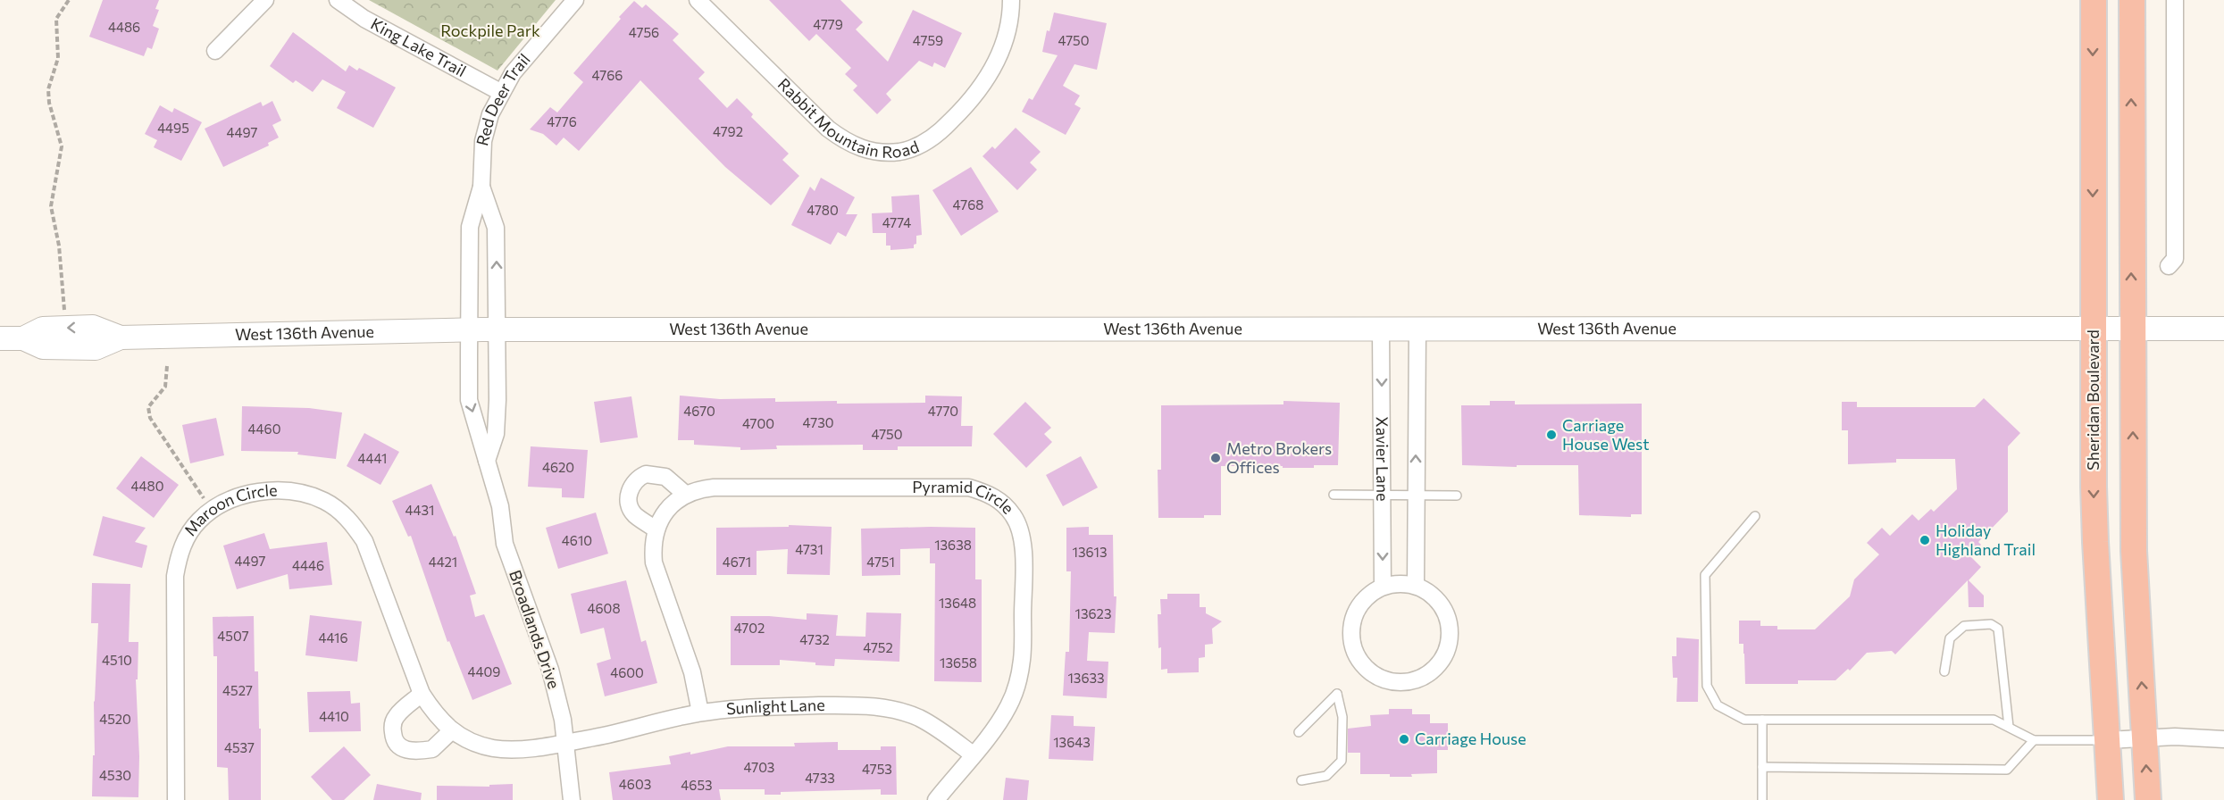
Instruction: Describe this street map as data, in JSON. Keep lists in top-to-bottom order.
{
  "streets": {
    "main road": ["West 136th Avenue", "Sheridan Boulevard"],
    "street": [
      "King Lake Trail",
      "Red Deer Trail",
      "Rabbit Mountain Road",
      "Xavier Lane",
      "Pyramid Circle",
      "Maroon Circle",
      "Broadlands Drive",
      "Sunlight Lane"
    ]
  },
  "crossings": [
    ["King Lake Trail", "Red Deer Trail"],
    ["Red Deer Trail", "West 136th Avenue"],
    ["Red Deer Trail", "Broadlands Drive"],
    ["West 136th Avenue", "Sheridan Boulevard"],
    ["West 136th Avenue", "Xavier Lane"],
    ["West 136th Avenue", "Broadlands Drive"],
    ["Pyramid Circle", "Sunlight Lane"],
    ["Maroon Circle", "Broadlands Drive"],
    ["Maroon Circle", "Sunlight Lane"],
    ["Broadlands Drive", "Sunlight Lane"]
  ],
  "parks": ["Rockpile Park"],
  "places": [
    "Carriage House West",
    "Metro Brokers Offices",
    "Holiday Highland Trail",
    "Carriage House"
  ],
  "house_numbers": [
    "4779",
    "4486",
    "4756",
    "4759",
    "4750",
    "4766",
    "4776",
    "4495",
    "4792",
    "4497",
    "4768",
    "4780",
    "4774",
    "4670",
    "4770",
    "4730",
    "4700",
    "4460",
    "4750",
    "4441",
    "4620",
    "4480",
    "4431",
    "4610",
    "13638",
    "4731",
    "13613",
    "4497",
    "4421",
    "4671",
    "4751",
    "4446",
    "13648",
    "4608",
    "13623",
    "4702",
    "4507",
    "4416",
    "4732",
    "4752",
    "4510",
    "13658",
    "4409",
    "4600",
    "13633",
    "4527",
    "4410",
    "4520",
    "13643",
    "4537",
    "4703",
    "4753",
    "4530",
    "4733",
    "4603",
    "4653"
  ]
}
